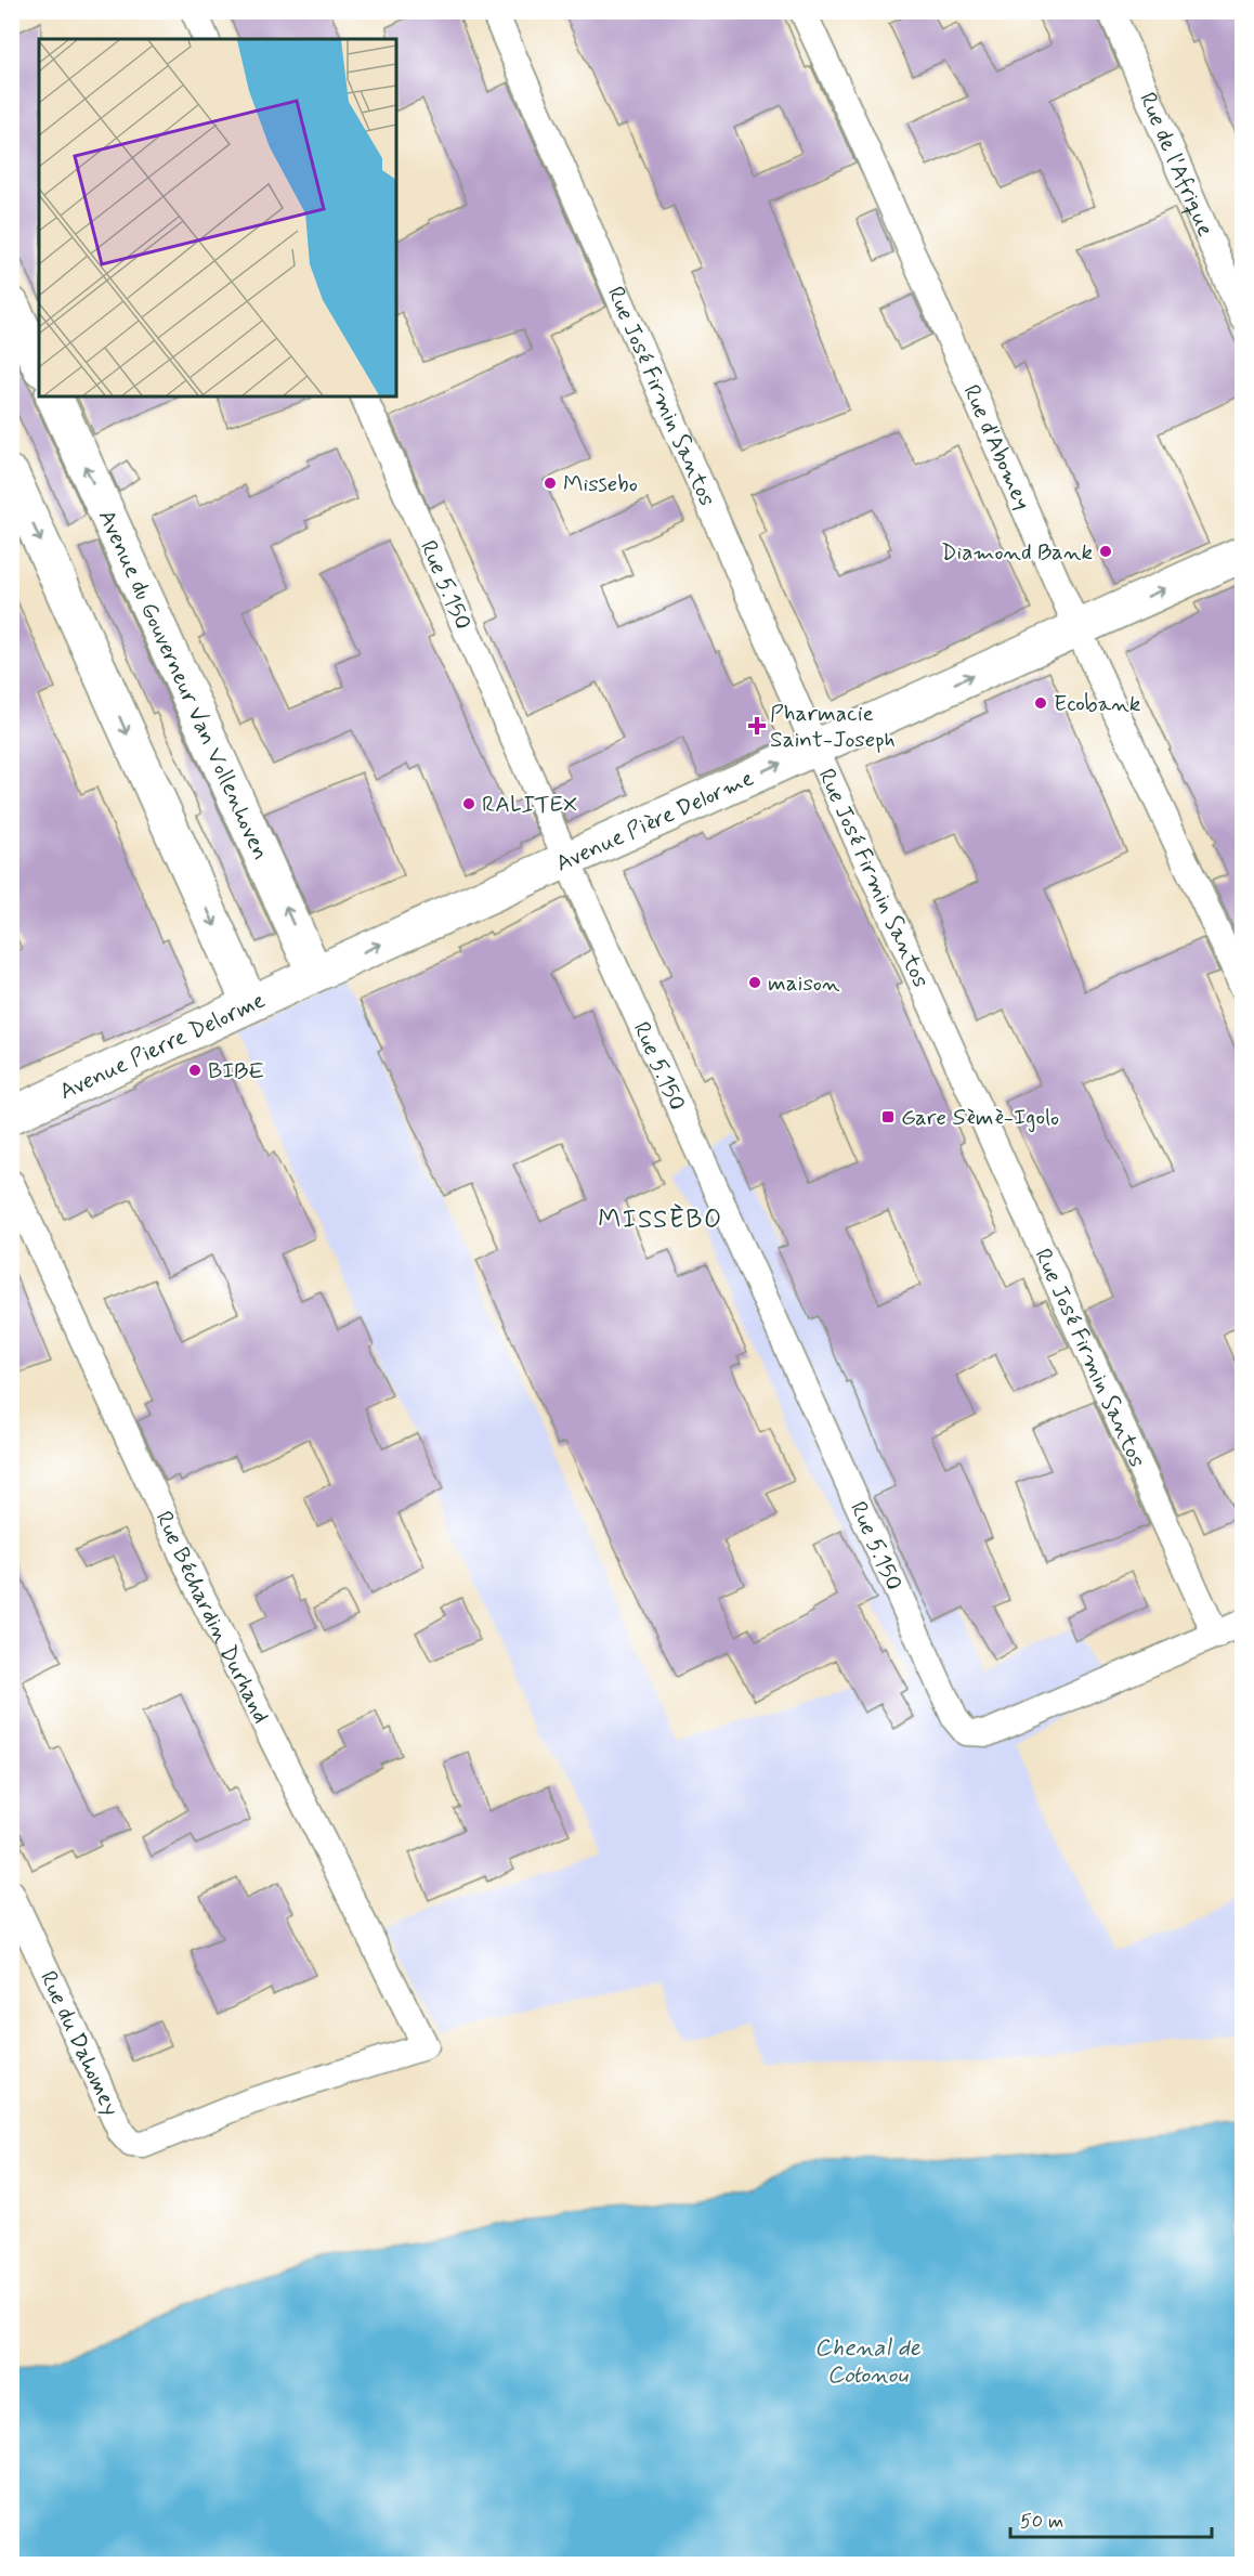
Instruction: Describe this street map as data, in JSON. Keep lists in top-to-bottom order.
{
  "streets": {
    "main road": ["Avenue du Gouverneur Van Vollenhoven", "Avenue Pière Delorme", "Avenue Pierre Delorme"],
    "street": [
      "Rue de l'Afrique",
      "Rue José Firmin Santos",
      "Rue d'Abomey",
      "Rue 5.150",
      "Rue Béchardin Durhand",
      "Rue du Dahomey"
    ]
  },
  "crossings": [
    ["Rue José Firmin Santos", "Rue 5.150"],
    ["Rue José Firmin Santos", "Avenue Pière Delorme"],
    ["Rue d'Abomey", "Avenue Pière Delorme"],
    ["Rue 5.150", "Avenue Pière Delorme"],
    ["Avenue du Gouverneur Van Vollenhoven", "Avenue Pière Delorme"],
    ["Avenue du Gouverneur Van Vollenhoven", "Avenue Pierre Delorme"],
    ["Avenue Pière Delorme", "Avenue Pierre Delorme"],
    ["Rue Béchardin Durhand", "Rue du Dahomey"]
  ],
  "one_way": ["Avenue Pière Delorme"],
  "districts": ["MISSÈBO"],
  "water": ["Chenal de Cotonou"],
  "places": {
    "other": [
      "Missebo",
      "Diamond Bank",
      "Ecobank",
      "RALITEX",
      "maison",
      "BIBE"
    ],
    "health": ["Pharmacie Saint-Joseph"],
    "transit": ["Gare Sèmè-Igolo"]
  },
  "scale_bar": "50 m"
}
